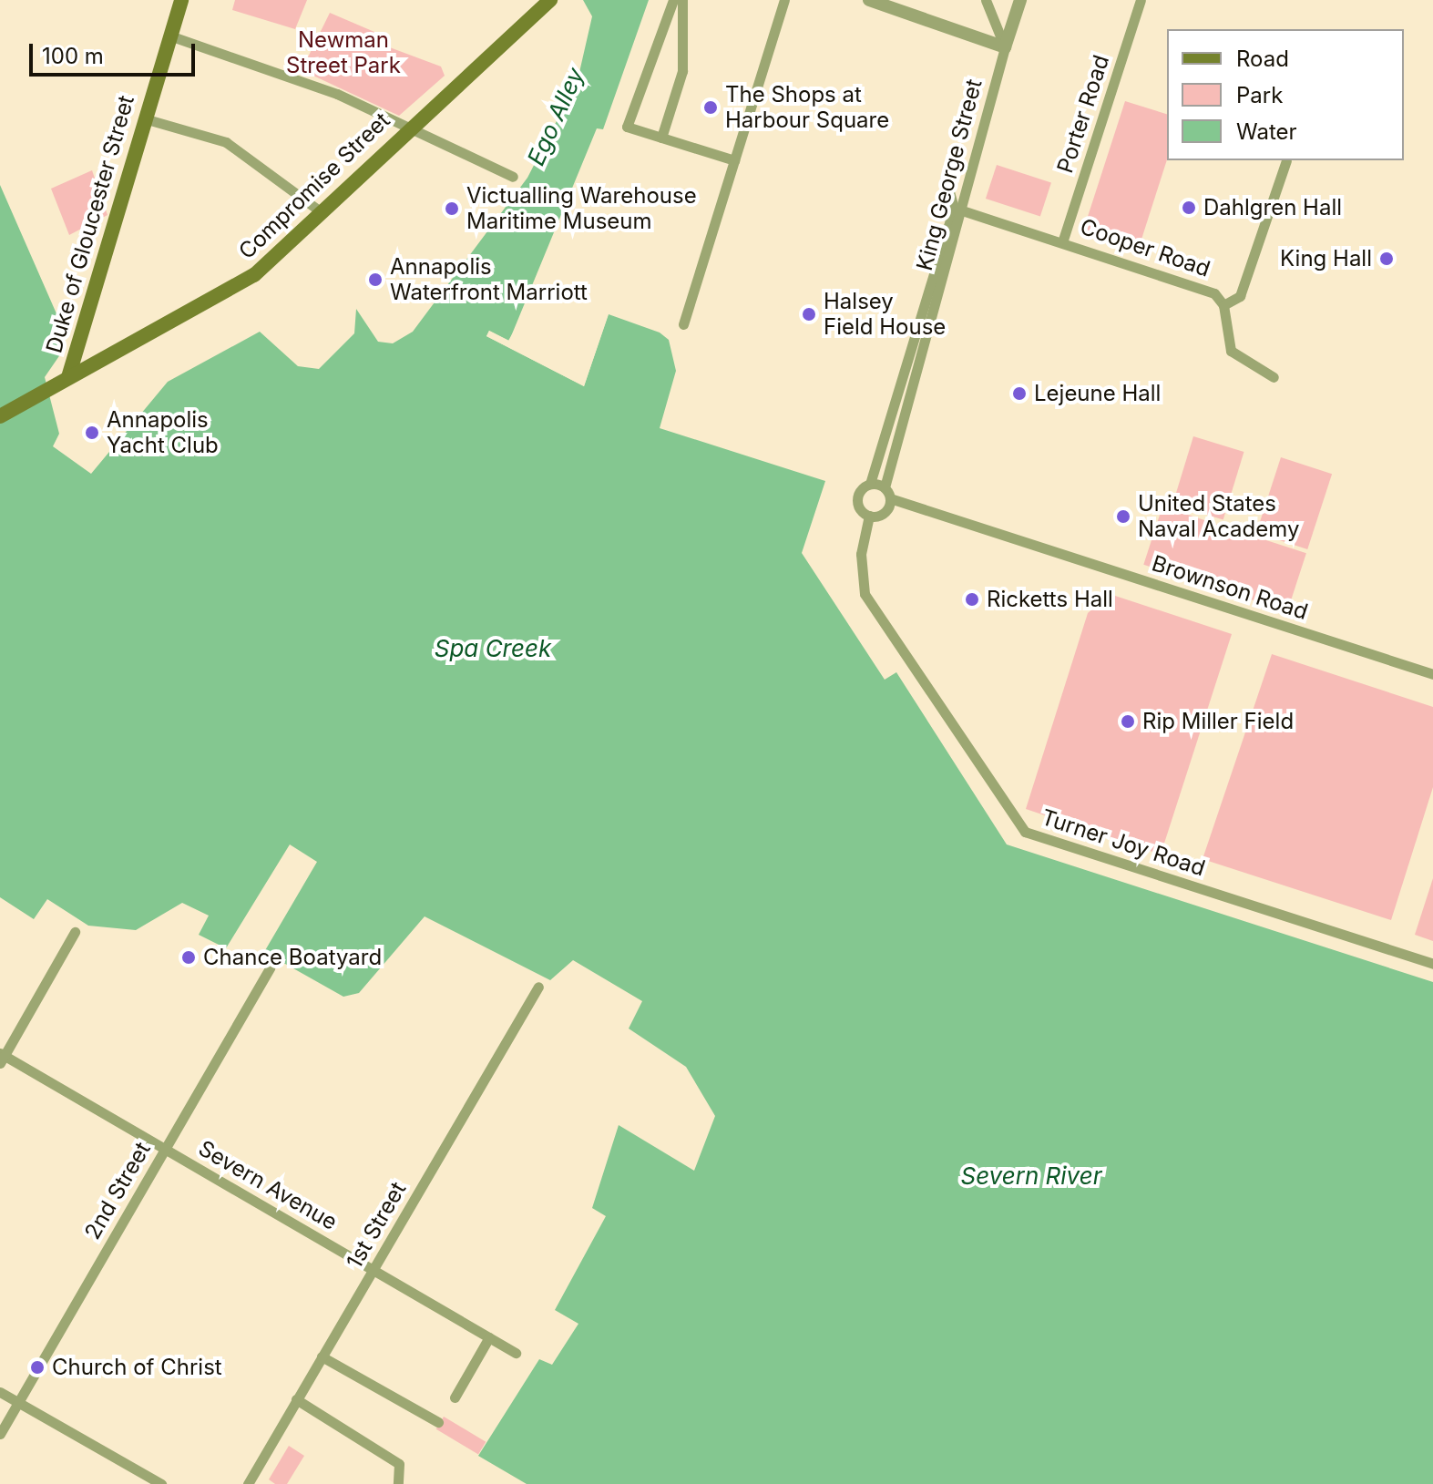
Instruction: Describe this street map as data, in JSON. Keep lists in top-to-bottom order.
{
  "streets": {
    "main road": ["Compromise Street", "Duke of Gloucester Street"],
    "street": [
      "Porter Road",
      "King George Street",
      "Cooper Road",
      "Brownson Road",
      "Turner Joy Road",
      "Severn Avenue",
      "2nd Street",
      "1st Street"
    ]
  },
  "crossings": [
    ["Porter Road", "Cooper Road"],
    ["King George Street", "Cooper Road"],
    ["King George Street", "Brownson Road"],
    ["King George Street", "Turner Joy Road"],
    ["Compromise Street", "Duke of Gloucester Street"],
    ["Brownson Road", "Turner Joy Road"],
    ["Severn Avenue", "2nd Street"],
    ["Severn Avenue", "1st Street"]
  ],
  "water": ["Ego Alley", "Spa Creek", "Severn River"],
  "parks": ["Newman Street Park"],
  "places": [
    "The Shops at Harbour Square",
    "Dahlgren Hall",
    "Victualling Warehouse Maritime Museum",
    "King Hall",
    "Annapolis Waterfront Marriott",
    "Halsey Field House",
    "Lejeune Hall",
    "Annapolis Yacht Club",
    "United States Naval Academy",
    "Ricketts Hall",
    "Rip Miller Field",
    "Chance Boatyard",
    "Church of Christ"
  ],
  "legend": ["Road", "Park", "Water"],
  "scale_bar": "100 m"
}
